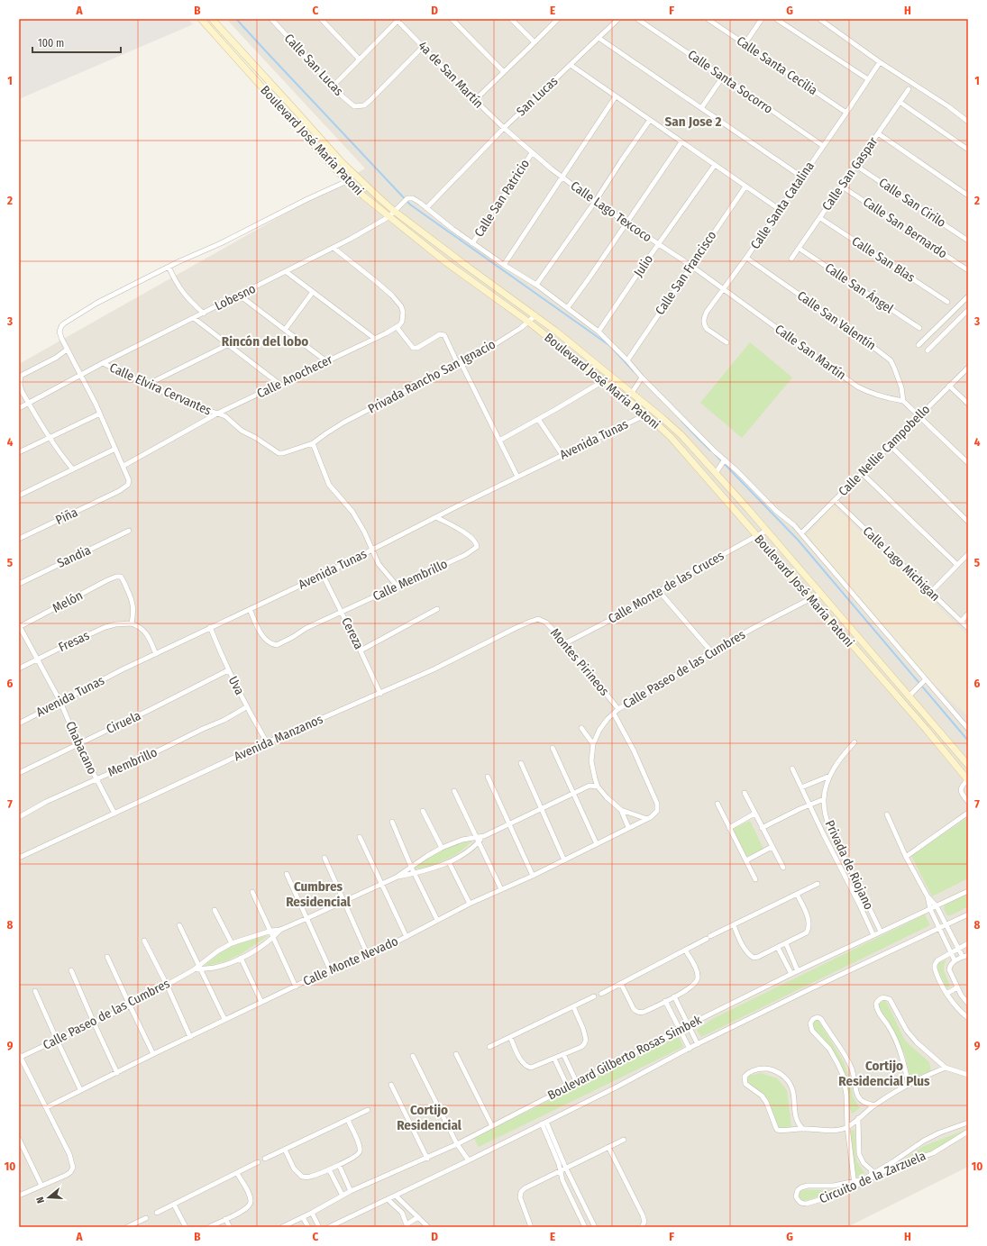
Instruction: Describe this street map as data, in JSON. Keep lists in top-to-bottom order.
{
  "streets": {
    "main road": ["Boulevard José María Patoni"],
    "street": [
      "Calle San Lucas",
      "Calle Santa Cecilia",
      "4a de San Martín",
      "Calle Santa Socorro",
      "San Lucas",
      "Calle San Gaspar",
      "Calle San Patricio",
      "Calle San Cirilo",
      "Calle Santa Catalina",
      "Calle Lago Texcoco",
      "Calle San Bernardo",
      "Calle San Blas",
      "Julio",
      "Calle San Francisco",
      "Calle San Ángel",
      "Lobesno",
      "Calle San Valentín",
      "Calle San Martín",
      "Calle Anochecer",
      "Privada Rancho San Ignacio",
      "Calle Elvira Cervantes",
      "Avenida Tunas",
      "Calle Nellie Campobello",
      "Piña",
      "Sandia",
      "Calle Lago Michigan",
      "Calle Membrillo",
      "Calle Monte de las Cruces",
      "Melón",
      "Cereza",
      "Fresas",
      "Montes Pirineos",
      "Calle Paseo de las Cumbres",
      "Uva",
      "Ciruela",
      "Avenida Manzanos",
      "Chabacano",
      "Membrillo",
      "Privada de Riojano",
      "Calle Monte Nevado",
      "Boulevard Gilberto Rosas Simbek",
      "Circuito de la Zarzuela"
    ]
  },
  "crossings": [
    ["Calle San Lucas", "4a de San Martín"],
    ["Calle Santa Cecilia", "Calle Santa Catalina"],
    ["4a de San Martín", "San Lucas"],
    ["4a de San Martín", "Calle Lago Texcoco"],
    ["Calle Santa Socorro", "Calle Santa Catalina"],
    ["San Lucas", "Calle Lago Texcoco"],
    ["San Lucas", "Lobesno"],
    ["Boulevard José María Patoni", "Lobesno"],
    ["Boulevard José María Patoni", "Privada Rancho San Ignacio"],
    ["Boulevard José María Patoni", "Avenida Tunas"],
    ["Boulevard José María Patoni", "Calle Monte de las Cruces"],
    ["Boulevard José María Patoni", "Calle Paseo de las Cumbres"],
    ["Calle San Gaspar", "Calle San Cirilo"],
    ["Calle San Gaspar", "Calle San Bernardo"],
    ["Calle San Gaspar", "Calle San Blas"],
    ["Calle San Gaspar", "Calle San Ángel"],
    ["Calle San Patricio", "Calle Lago Texcoco"],
    ["Calle Santa Catalina", "Calle Lago Texcoco"],
    ["Calle Santa Catalina", "Calle San Valentín"],
    ["Calle Santa Catalina", "Calle San Martín"],
    ["Calle Lago Texcoco", "Julio"],
    ["Calle Lago Texcoco", "Calle San Francisco"],
    ["Calle Lago Texcoco", "Calle San Martín"],
    ["Lobesno", "Calle Elvira Cervantes"],
    ["Lobesno", "Piña"],
    ["Calle San Valentín", "Calle San Martín"],
    ["Calle Anochecer", "Calle Elvira Cervantes"],
    ["Calle Anochecer", "Piña"],
    ["Privada Rancho San Ignacio", "Calle Elvira Cervantes"],
    ["Avenida Tunas", "Calle Membrillo"],
    ["Avenida Tunas", "Cereza"],
    ["Avenida Tunas", "Uva"],
    ["Avenida Tunas", "Chabacano"],
    ["Calle Nellie Campobello", "Calle Lago Michigan"],
    ["Calle Membrillo", "Cereza"],
    ["Calle Monte de las Cruces", "Montes Pirineos"],
    ["Melón", "Fresas"],
    ["Melón", "Chabacano"],
    ["Cereza", "Avenida Manzanos"],
    ["Fresas", "Chabacano"],
    ["Montes Pirineos", "Calle Paseo de las Cumbres"],
    ["Montes Pirineos", "Avenida Manzanos"],
    ["Calle Paseo de las Cumbres", "Calle Monte Nevado"],
    ["Uva", "Ciruela"],
    ["Uva", "Avenida Manzanos"],
    ["Uva", "Membrillo"],
    ["Ciruela", "Chabacano"],
    ["Avenida Manzanos", "Chabacano"],
    ["Chabacano", "Membrillo"],
    ["Privada de Riojano", "Boulevard Gilberto Rosas Simbek"]
  ],
  "districts": [
    "San Jose 2",
    "Rincón del lobo",
    "Cumbres Residencial",
    "Cortijo Residencial Plus",
    "Cortijo Residencial"
  ],
  "scale_bar": "100 m",
  "north": "left",
  "grid": {
    "columns": [
      "A",
      "B",
      "C",
      "D",
      "E",
      "F",
      "G",
      "H"
    ],
    "rows": [
      "1",
      "2",
      "3",
      "4",
      "5",
      "6",
      "7",
      "8",
      "9",
      "10"
    ]
  }
}
